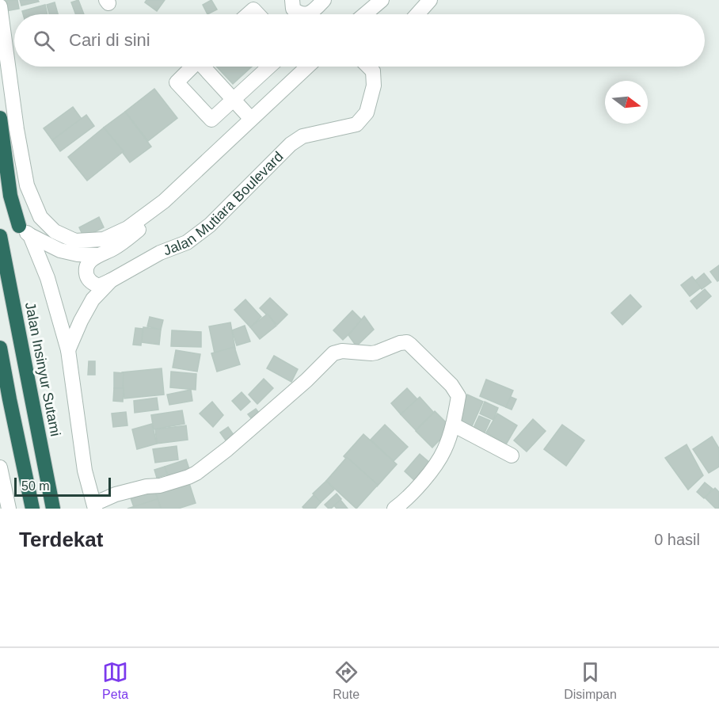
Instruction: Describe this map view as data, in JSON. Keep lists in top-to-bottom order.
{
  "streets": {
    "highway": ["Jalan Insinyur Sutami"],
    "street": ["Jalan Mutiara Boulevard"]
  },
  "scale_bar": "50 m",
  "north": "right",
  "page": {
    "search": "Cari di sini",
    "scale": "50 m",
    "heading": ["Terdekat", "0 hasil"],
    "nav": ["Peta", "Rute", "Disimpan"]
  }
}
